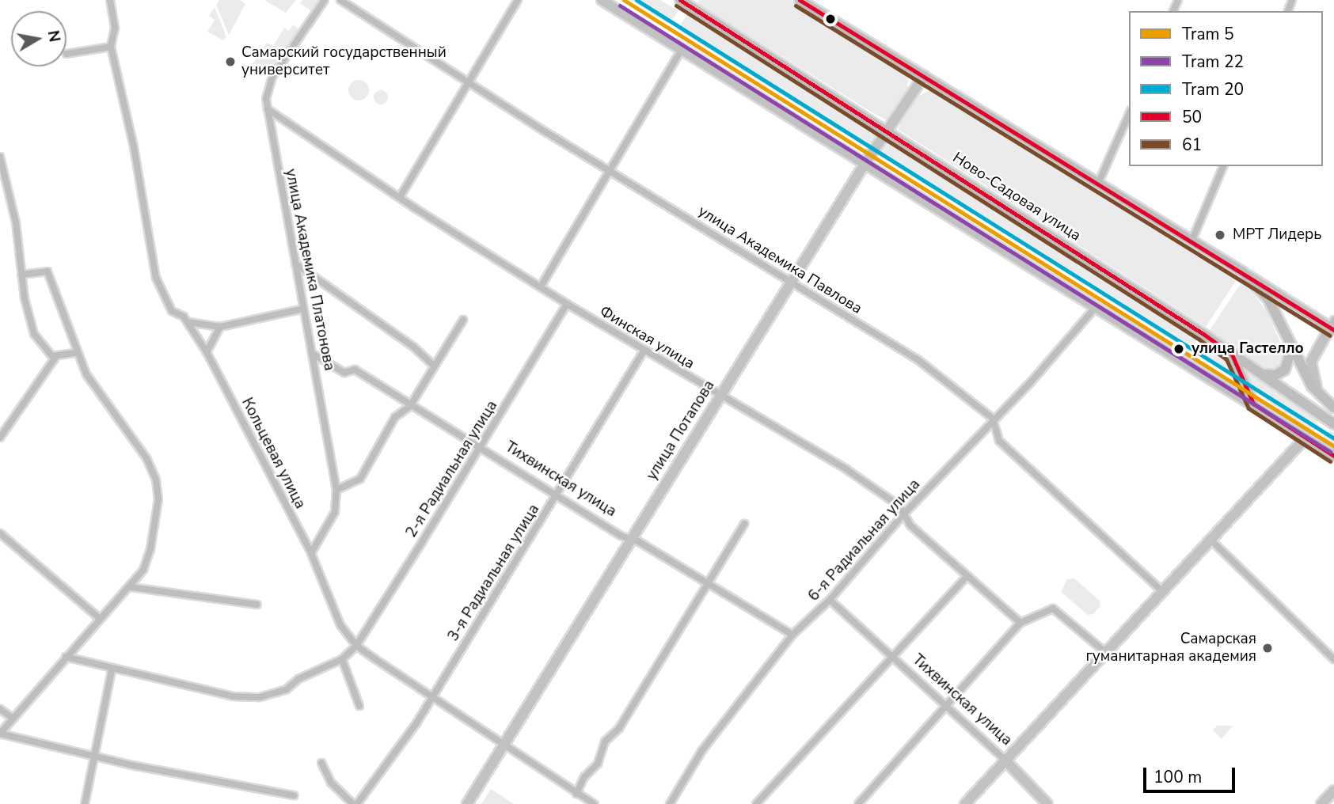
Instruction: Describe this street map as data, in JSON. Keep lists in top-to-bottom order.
{
  "streets": {
    "main road": ["Ново-Садовая улица"],
    "street": [
      "улица Академика Павлова",
      "улица Академика Платонова",
      "Финская улица",
      "улица Потапова",
      "Кольцевая улица",
      "2-я Радиальная улица",
      "Тихвинская улица",
      "6-я Радиальная улица",
      "3-я Радиальная улица"
    ]
  },
  "crossings": [
    ["Ново-Садовая улица", "улица Потапова"],
    ["улица Академика Павлова", "улица Потапова"],
    ["улица Академика Павлова", "6-я Радиальная улица"],
    ["улица Академика Платонова", "Финская улица"],
    ["улица Академика Платонова", "Кольцевая улица"],
    ["улица Академика Платонова", "Тихвинская улица"],
    ["Финская улица", "улица Потапова"],
    ["Финская улица", "2-я Радиальная улица"],
    ["Финская улица", "6-я Радиальная улица"],
    ["Финская улица", "3-я Радиальная улица"],
    ["улица Потапова", "Кольцевая улица"],
    ["улица Потапова", "Тихвинская улица"],
    ["Кольцевая улица", "2-я Радиальная улица"],
    ["Кольцевая улица", "3-я Радиальная улица"],
    ["2-я Радиальная улица", "Тихвинская улица"],
    ["Тихвинская улица", "6-я Радиальная улица"],
    ["Тихвинская улица", "3-я Радиальная улица"]
  ],
  "places": [
    "Самарский государственный университет",
    "МРТ Лидерь",
    "улица Гастелло",
    "Самарская гуманитарная академия"
  ],
  "lines": [
    "tram line 5",
    "tram line 20",
    "transit line 50",
    "tram line 22",
    "transit line 61"
  ],
  "legend": [
    "Tram 5",
    "Tram 22",
    "Tram 20",
    "50",
    "61"
  ],
  "scale_bar": "100 m",
  "north": "right"
}
